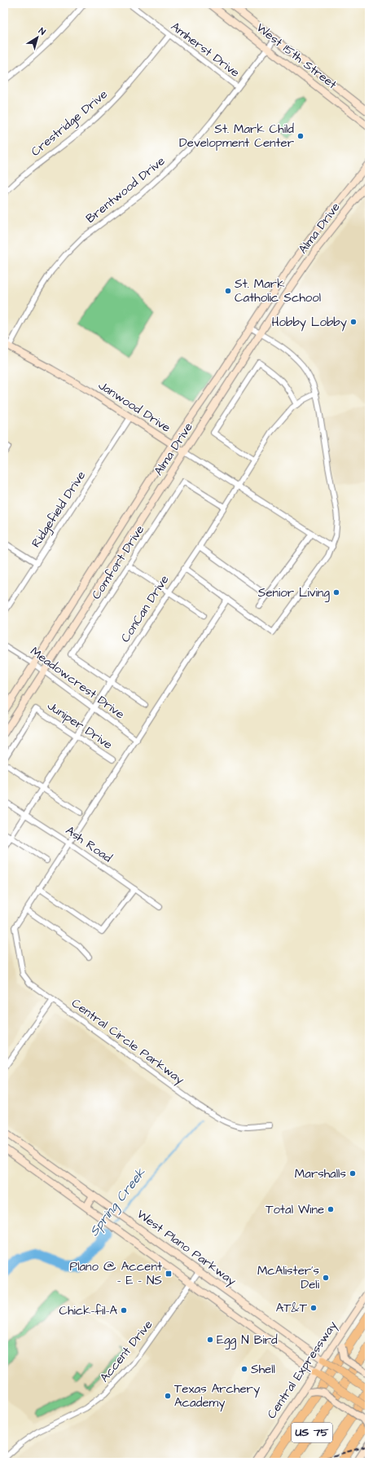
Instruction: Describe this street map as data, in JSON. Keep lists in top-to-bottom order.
{
  "streets": {
    "highway": ["US 75"],
    "main road": [
      "West 15th Street",
      "Alma Drive",
      "Janwood Drive",
      "West Plano Parkway",
      "Central Expressway"
    ],
    "street": [
      "Amherst Drive",
      "Crestridge Drive",
      "Brentwood Drive",
      "Ridgefield Drive",
      "Comfort Drive",
      "ConCan Drive",
      "Meadowcrest Drive",
      "Juniper Drive",
      "Ash Road",
      "Central Circle Parkway",
      "Accent Drive"
    ]
  },
  "crossings": [
    ["Amherst Drive", "Crestridge Drive"],
    ["Amherst Drive", "Brentwood Drive"],
    ["West 15th Street", "Brentwood Drive"],
    ["Brentwood Drive", "Janwood Drive"],
    ["Alma Drive", "Janwood Drive"],
    ["Alma Drive", "Meadowcrest Drive"],
    ["Janwood Drive", "Ridgefield Drive"],
    ["Janwood Drive", "ConCan Drive"],
    ["Comfort Drive", "ConCan Drive"],
    ["ConCan Drive", "Meadowcrest Drive"],
    ["ConCan Drive", "Juniper Drive"],
    ["ConCan Drive", "Ash Road"],
    ["West Plano Parkway", "Accent Drive"],
    ["West Plano Parkway", "Central Expressway"]
  ],
  "water": ["Spring Creek"],
  "places": {
    "other": [
      "St. Mark Child Development Center",
      "St. Mark Catholic School",
      "Hobby Lobby",
      "Senior Living",
      "Marshalls",
      "Total Wine",
      "McAlister's Deli",
      "AT&T",
      "Chick-fil-A",
      "Egg N Bird",
      "Shell",
      "Texas Archery Academy"
    ],
    "transit": ["Plano @ Accent - E - NS"]
  },
  "north": "top right"
}
